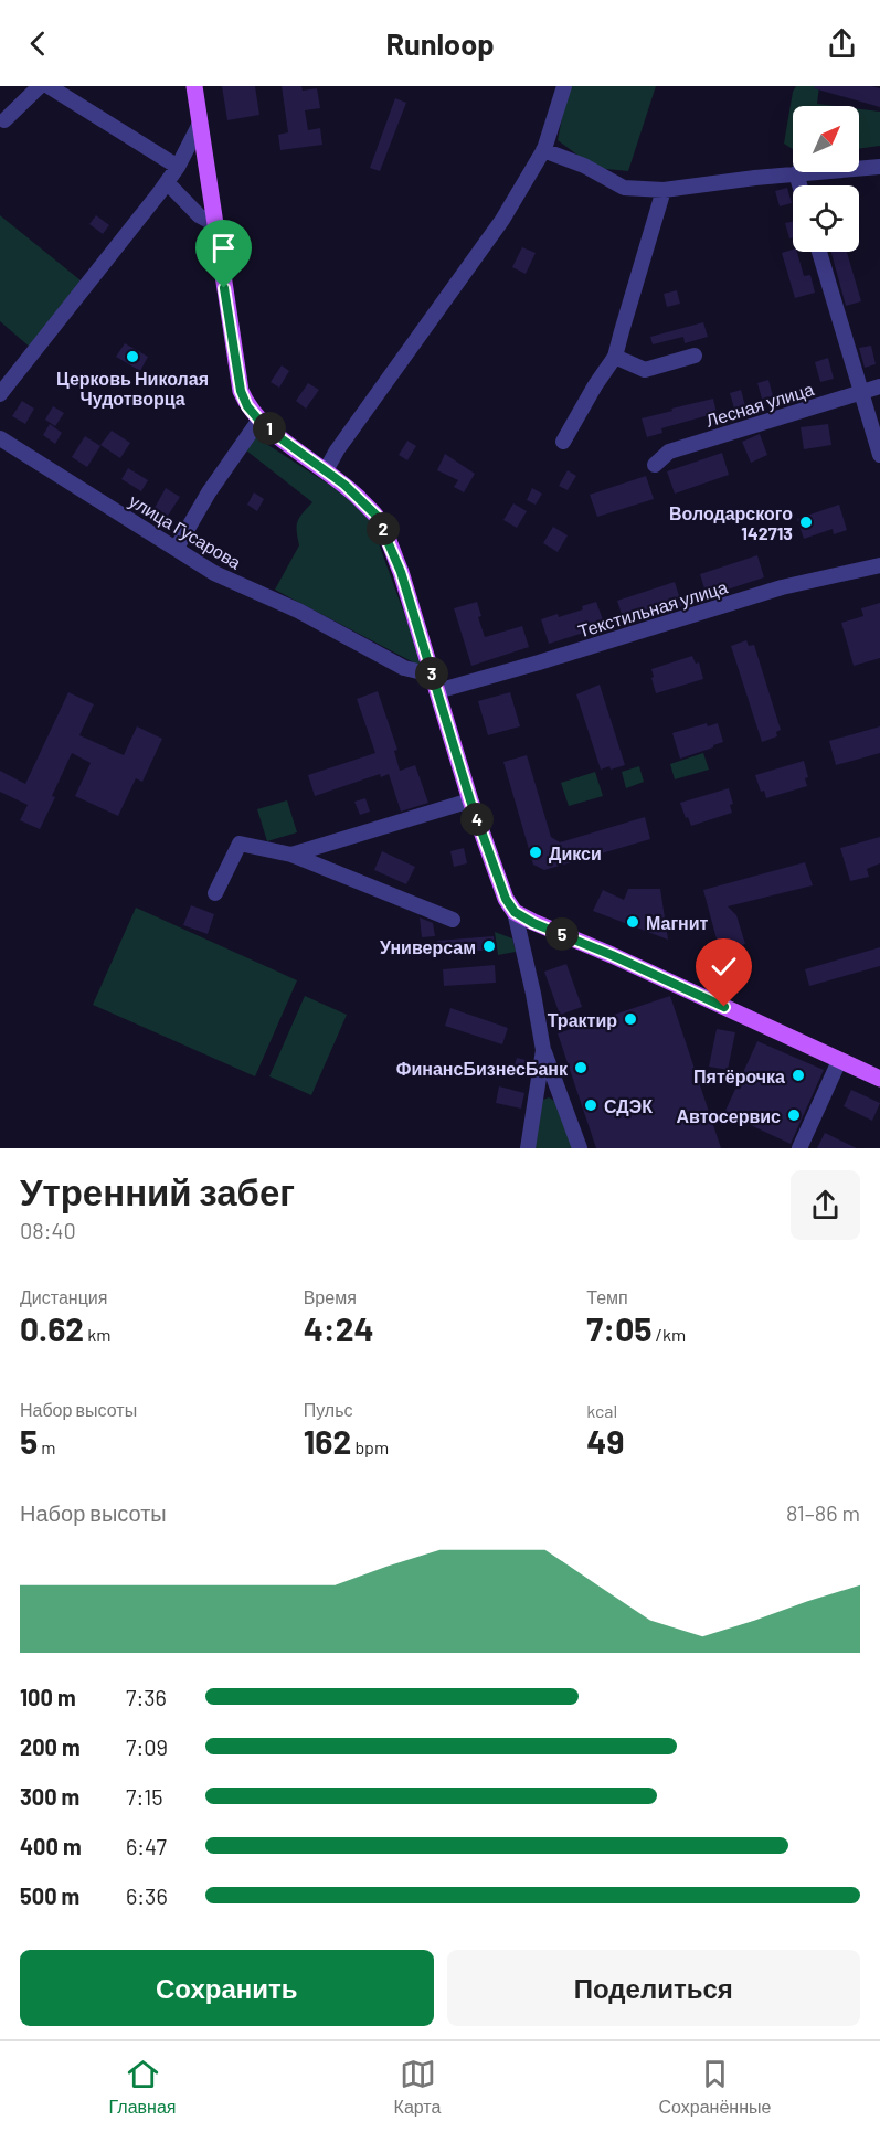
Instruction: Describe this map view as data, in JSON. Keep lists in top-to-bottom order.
{
  "streets": {
    "street": ["Лесная улица", "улица Гусарова", "Текстильная улица"]
  },
  "places": [
    "Церковь Николая Чудотворца",
    "Володарского 142713",
    "Дикси",
    "Магнит",
    "Универсам",
    "Трактир",
    "ФинансБизнесБанк",
    "Пятёрочка",
    "СДЭК",
    "Автосервис"
  ],
  "north": "top right",
  "page": {
    "header": "Runloop",
    "pins": [
      "1",
      "2",
      "3",
      "4",
      "5"
    ],
    "heading": ["Утренний забег", "08:40"],
    "stats": [
      ["Дистанция", "0.62 km"],
      ["Время", "4:24"],
      ["Темп", "7:05 /km"],
      ["Набор высоты", "5 m"],
      ["Пульс", "162 bpm"],
      ["kcal", "49"]
    ],
    "chart": ["Набор высоты", "81–86 m"],
    "list": [
      {
        "name": "100 m",
        "note": "7:36"
      },
      {
        "name": "200 m",
        "note": "7:09"
      },
      {
        "name": "300 m",
        "note": "7:15"
      },
      {
        "name": "400 m",
        "note": "6:47"
      },
      {
        "name": "500 m",
        "note": "6:36"
      }
    ],
    "buttons": ["Сохранить", "Поделиться"],
    "tabs": ["Главная", "Карта", "Сохранённые"]
  }
}
